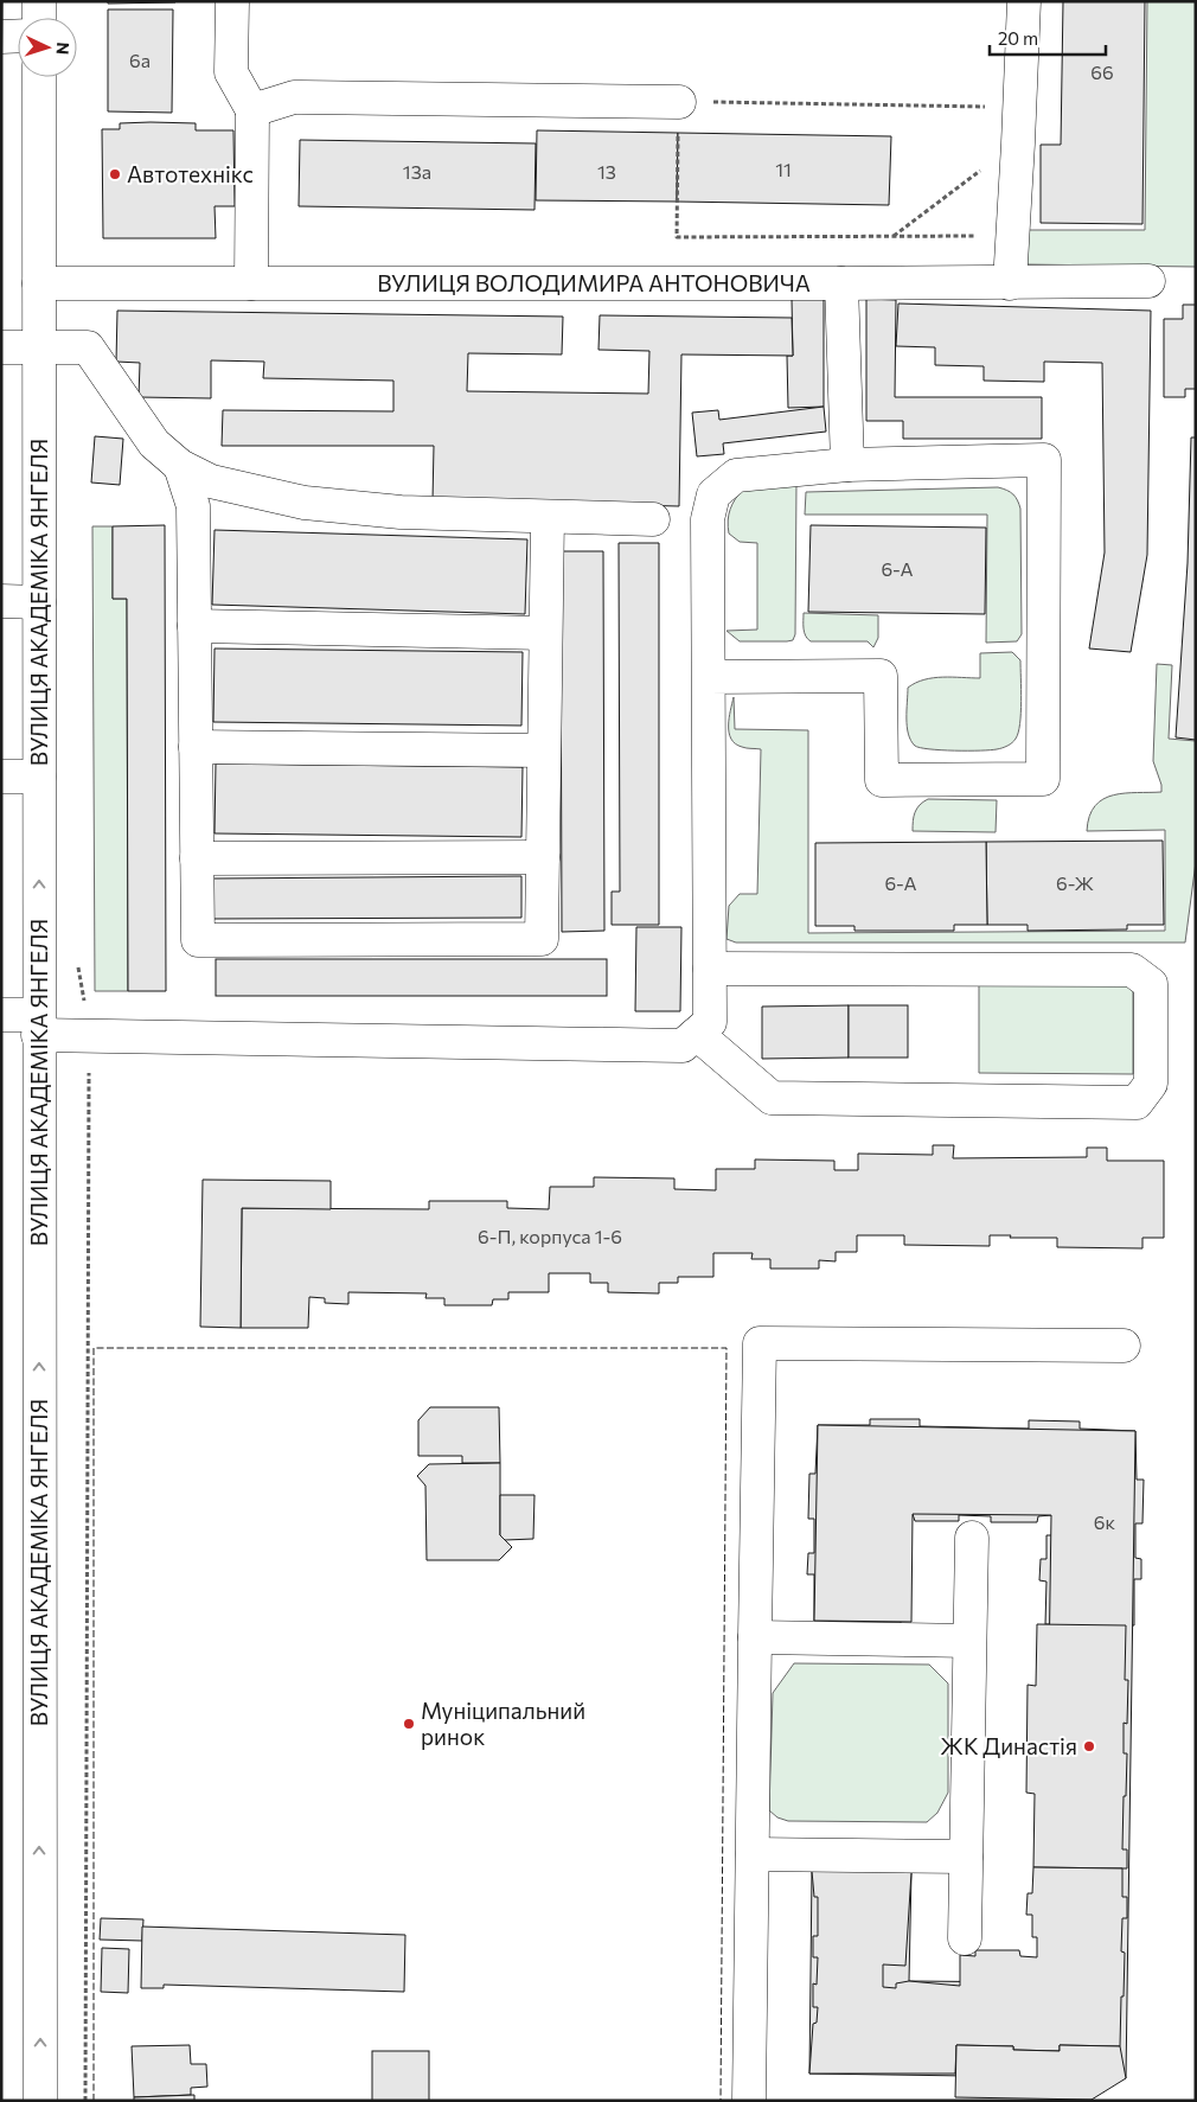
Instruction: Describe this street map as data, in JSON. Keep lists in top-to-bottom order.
{
  "streets": {
    "main road": ["ВУЛИЦЯ ВОЛОДИМИРА АНТОНОВИЧА", "ВУЛИЦЯ АКАДЕМІКА ЯНГЕЛЯ"]
  },
  "crossings": [
    ["ВУЛИЦЯ ВОЛОДИМИРА АНТОНОВИЧА", "ВУЛИЦЯ АКАДЕМІКА ЯНГЕЛЯ"]
  ],
  "one_way": ["ВУЛИЦЯ АКАДЕМІКА ЯНГЕЛЯ"],
  "places": ["Автотехнікс", "Муніципальний ринок", "ЖК Династія"],
  "house_numbers": [
    "6а",
    "66",
    "11",
    "13а",
    "13",
    "6-А",
    "6-А",
    "6-Ж",
    "6-П, корпуса 1-6",
    "6к"
  ],
  "scale_bar": "20 m",
  "north": "right"
}
